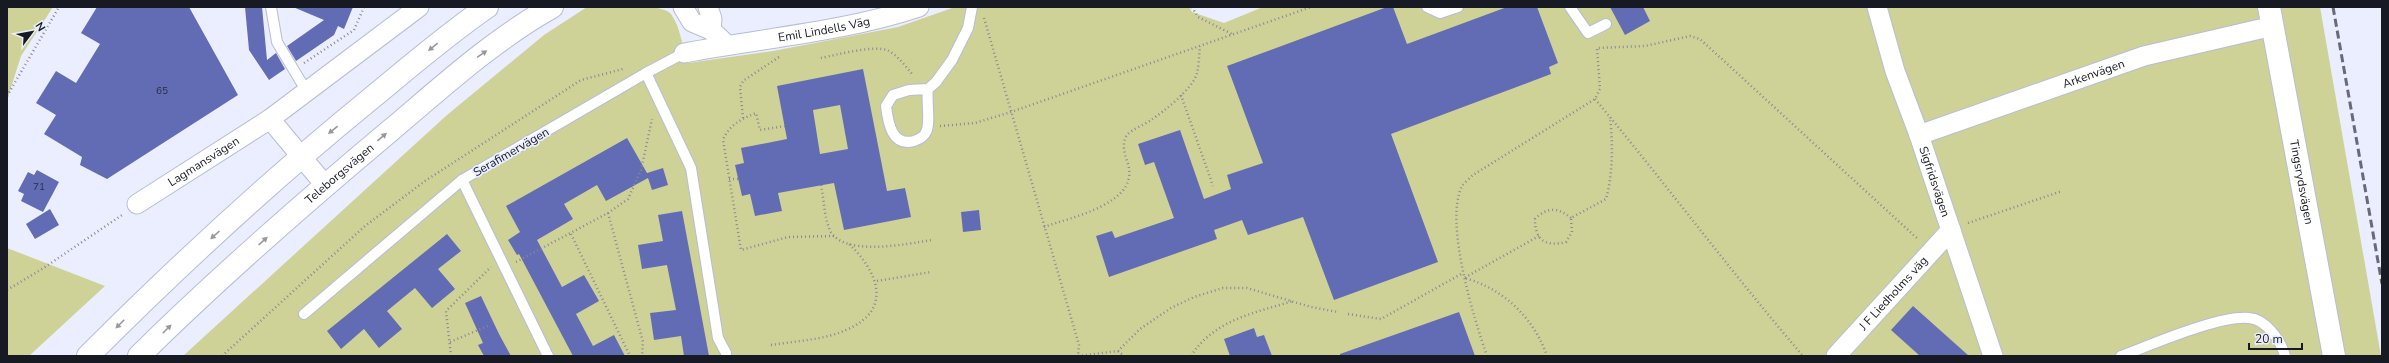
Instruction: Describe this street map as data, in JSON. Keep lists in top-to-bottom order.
{
  "streets": {
    "main road": ["Teleborgsvägen", "Tingsrydsvägen"],
    "street": [
      "Emil Lindells Väg",
      "Arkenvägen",
      "Lagmansvägen",
      "Sigfridsvägen",
      "J F Liedholms väg"
    ],
    "lane": ["Serafimervägen"]
  },
  "crossings": [
    ["Emil Lindells Väg", "Serafimervägen"],
    ["Arkenvägen", "Sigfridsvägen"],
    ["Arkenvägen", "Tingsrydsvägen"],
    ["Sigfridsvägen", "J F Liedholms väg"]
  ],
  "house_numbers": ["65", "71"],
  "scale_bar": "20 m",
  "north": "top right"
}
